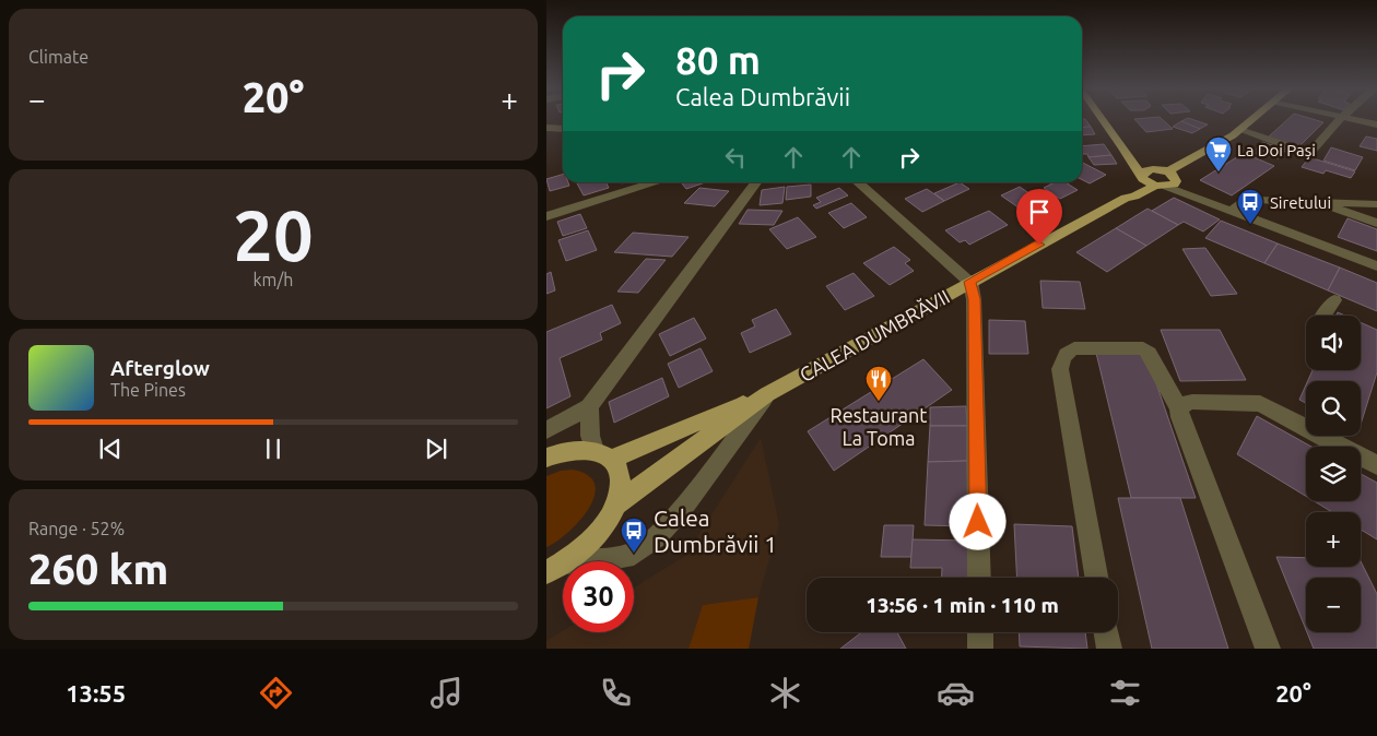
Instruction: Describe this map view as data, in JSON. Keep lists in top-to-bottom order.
{
  "streets": {
    "main road": ["CALEA DUMBRĂVII"]
  },
  "places": {
    "supermarket": ["La Doi Pași"],
    "bus stop": ["Siretului", "Calea Dumbrăvii 1"],
    "restaurant": ["Restaurant La Toma"]
  },
  "page": {
    "tile": [
      "Climate",
      ["20", "km/h"],
      ["Range · 52%", "260 km"]
    ],
    "turn": ["80 m", "Calea Dumbrăvii"],
    "heat": ["−", "20°", "+"],
    "map_buttons": ["+", "−"],
    "song": ["Afterglow", "The Pines"],
    "limit": "30",
    "trip": "13:56 · 1 min · 110 m",
    "tabs": ["13:55", "20°"]
  }
}
